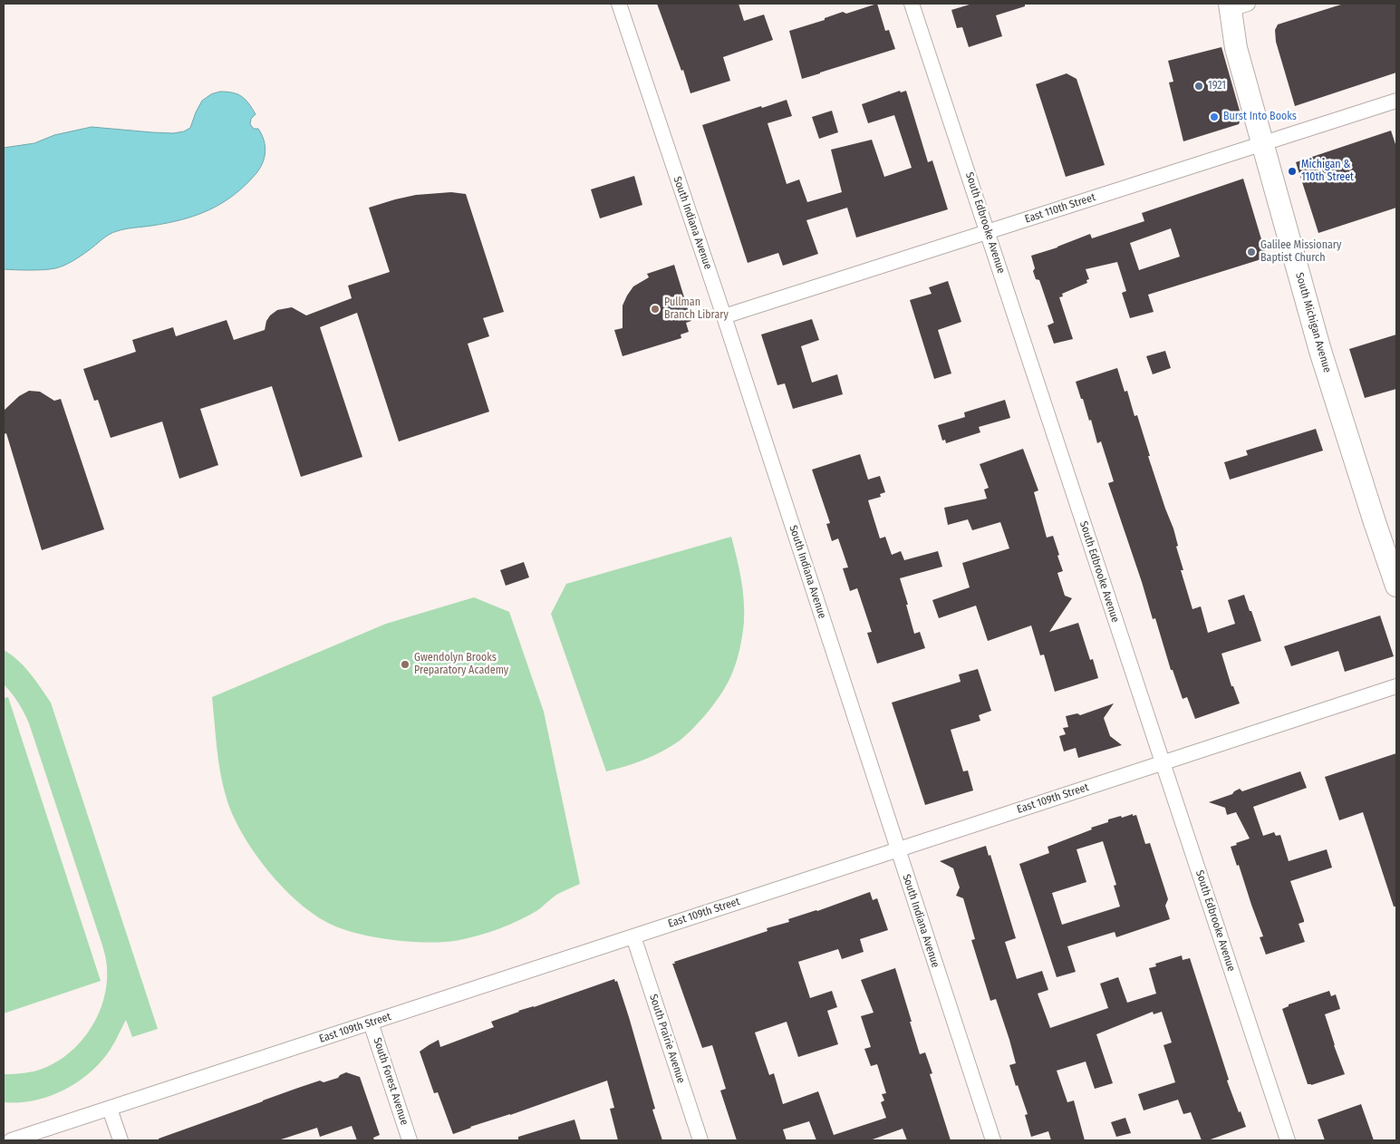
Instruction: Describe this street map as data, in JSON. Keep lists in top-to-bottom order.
{
  "streets": {
    "main road": ["South Michigan Avenue"],
    "street": [
      "East 110th Street",
      "South Indiana Avenue",
      "South Edbrooke Avenue",
      "East 109th Street",
      "South Prairie Avenue",
      "South Forest Avenue"
    ]
  },
  "crossings": [
    ["East 110th Street", "South Indiana Avenue"],
    ["East 110th Street", "South Edbrooke Avenue"],
    ["East 110th Street", "South Michigan Avenue"],
    ["South Indiana Avenue", "East 109th Street"],
    ["South Edbrooke Avenue", "East 109th Street"],
    ["East 109th Street", "South Prairie Avenue"],
    ["East 109th Street", "South Forest Avenue"]
  ],
  "places": [
    "1921",
    "Burst Into Books",
    "Michigan & 110th Street",
    "Galilee Missionary Baptist Church",
    "Pullman Branch Library",
    "Gwendolyn Brooks Preparatory Academy"
  ]
}
